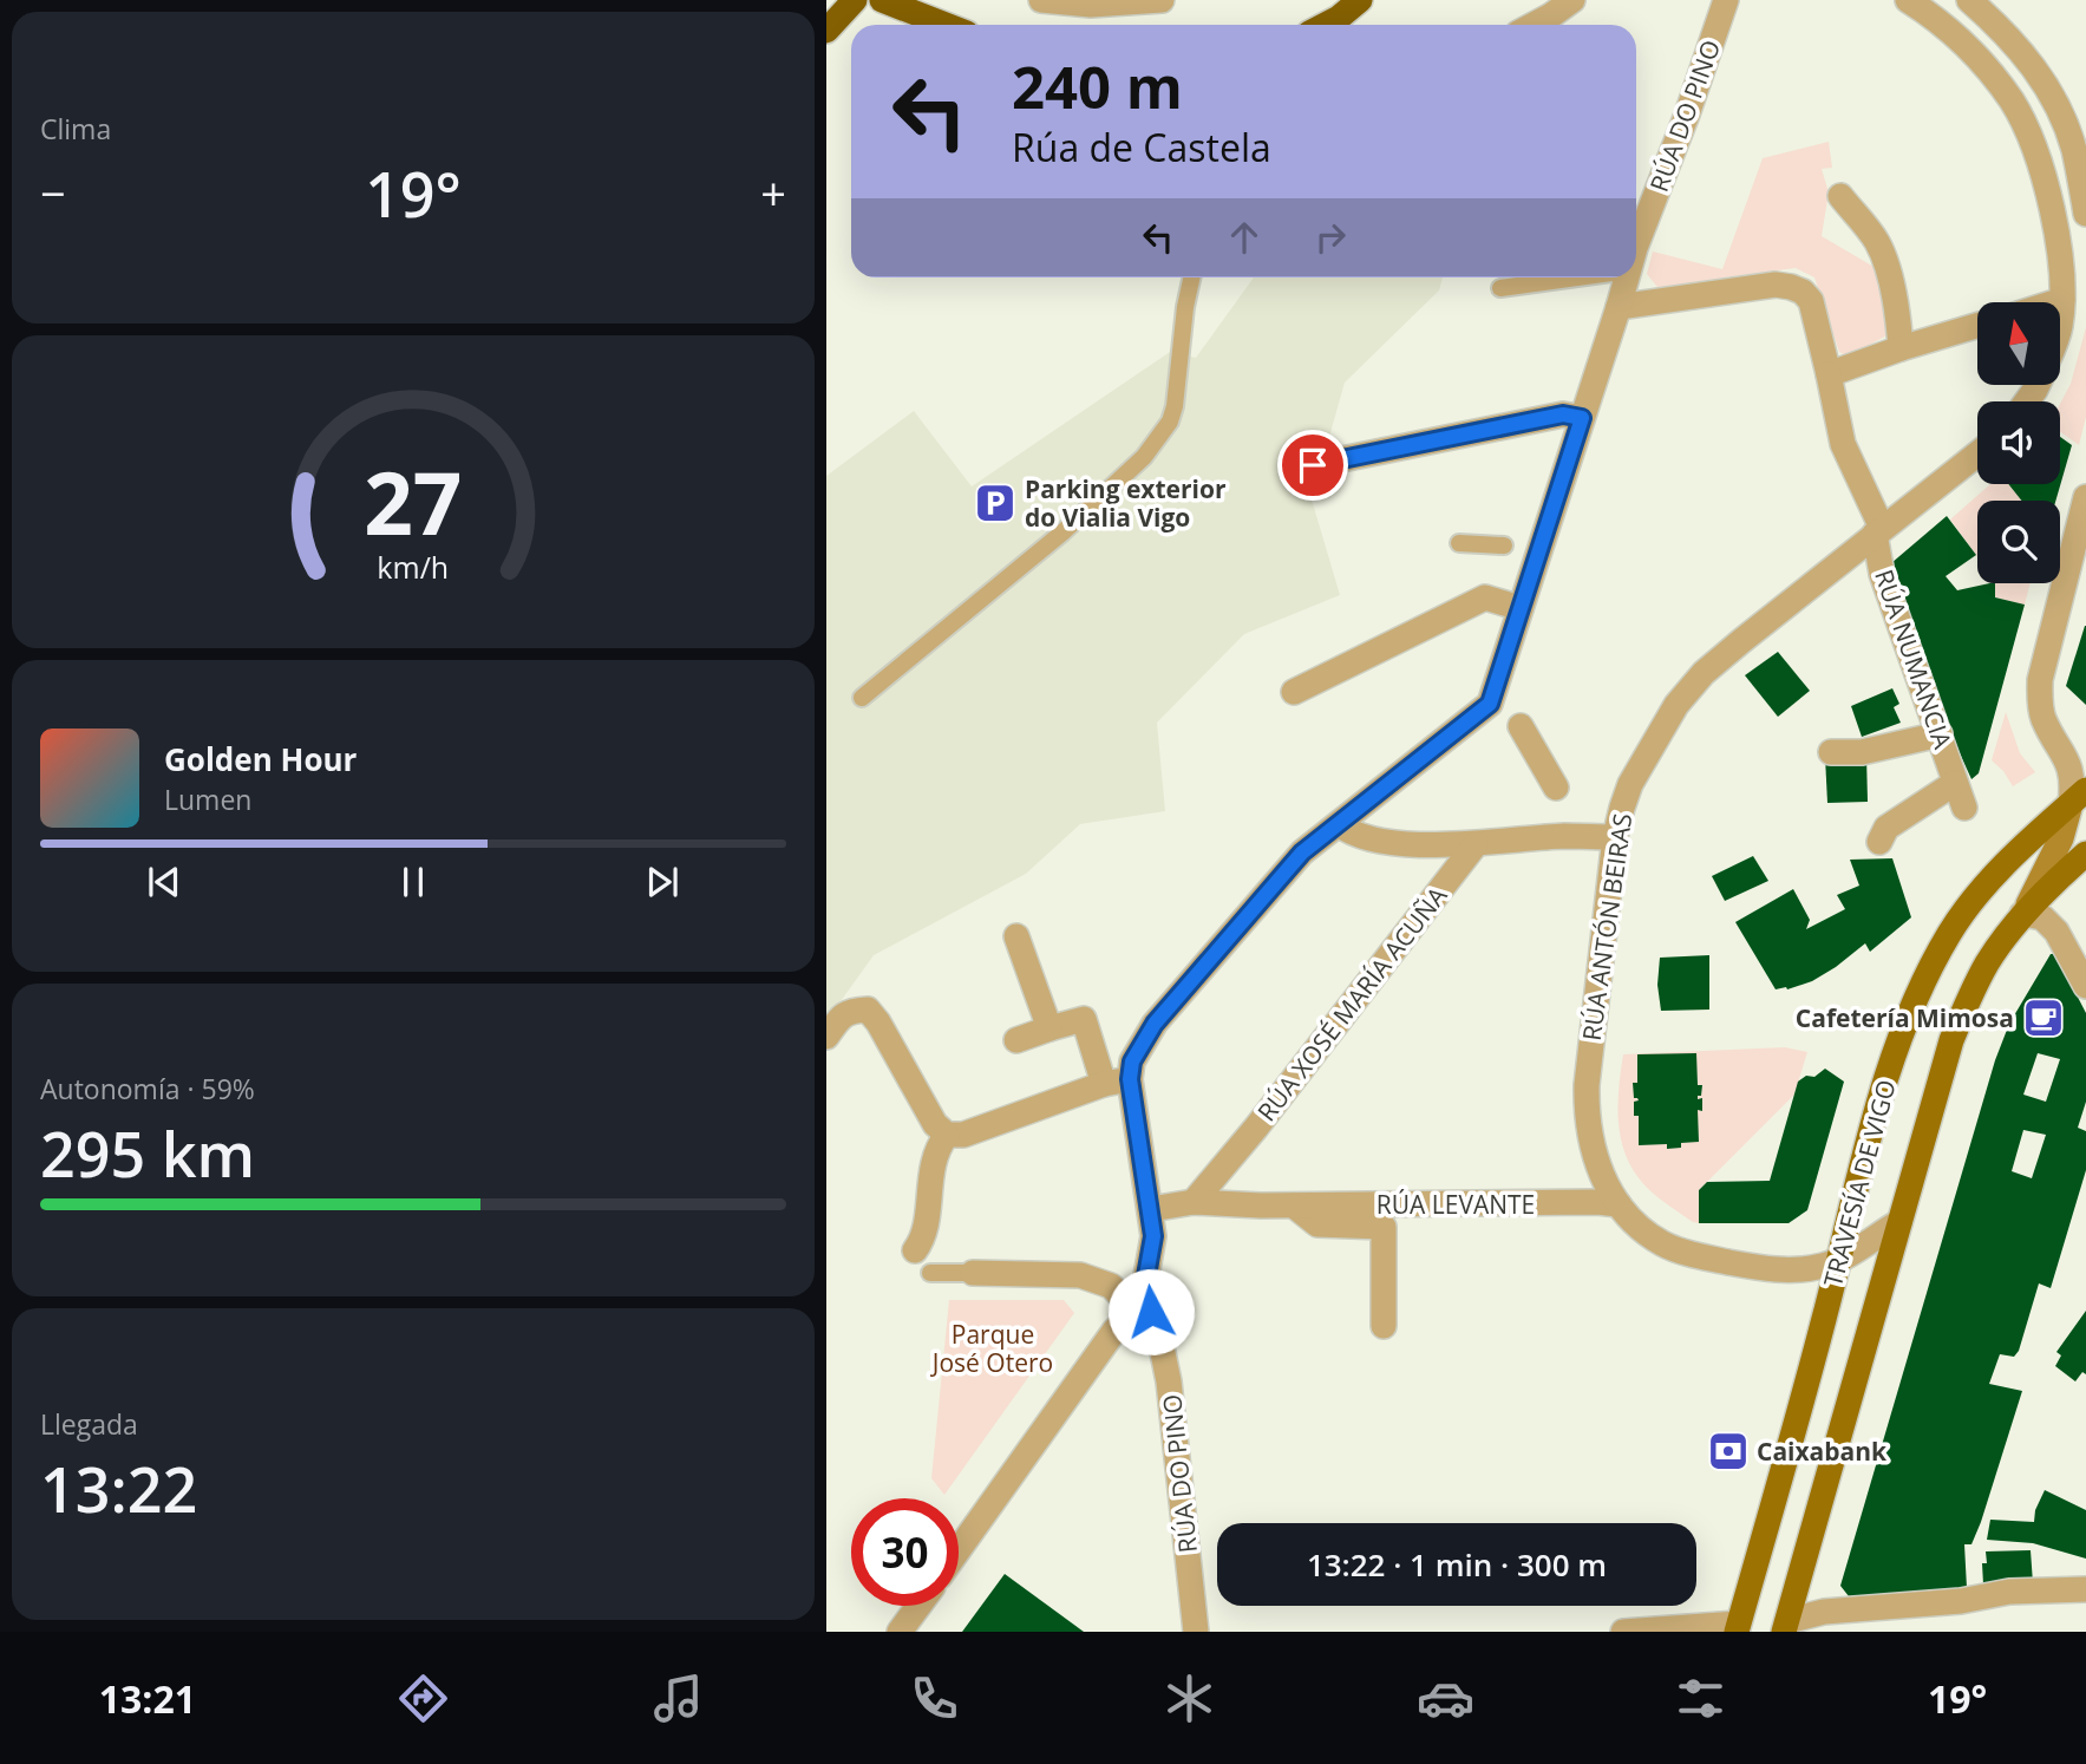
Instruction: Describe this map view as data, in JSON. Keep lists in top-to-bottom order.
{
  "streets": {
    "main road": ["TRAVESÍA DE VIGO"],
    "street": [
      "RÚA DO PINO",
      "RÚA NUMANCIA",
      "RÚA ANTÓN BEIRAS",
      "RÚA XOSÉ MARÍA ACUÑA",
      "RÚA LEVANTE"
    ]
  },
  "crossings": [
    ["RÚA DO PINO", "RÚA NUMANCIA"],
    ["RÚA NUMANCIA", "RÚA ANTÓN BEIRAS"],
    ["RÚA ANTÓN BEIRAS", "TRAVESÍA DE VIGO"],
    ["RÚA ANTÓN BEIRAS", "RÚA LEVANTE"],
    ["RÚA XOSÉ MARÍA ACUÑA", "RÚA LEVANTE"]
  ],
  "parks": ["Parque José Otero"],
  "places": {
    "parking": ["Parking exterior do Vialia Vigo"],
    "cafe": ["Cafetería Mimosa"],
    "bank": ["Caixabank"]
  },
  "north": "top",
  "page": {
    "tile": [
      "Clima",
      ["Autonomía · 59%", "295 km"],
      ["Llegada", "13:22"]
    ],
    "turn": ["240 m", "Rúa de Castela"],
    "heat": ["−", "19°", "+"],
    "song": ["Golden Hour", "Lumen"],
    "limit": "30",
    "trip": "13:22 · 1 min · 300 m",
    "tabs": ["13:21", "19°"],
    "gauge": ["27", "km/h"]
  }
}
